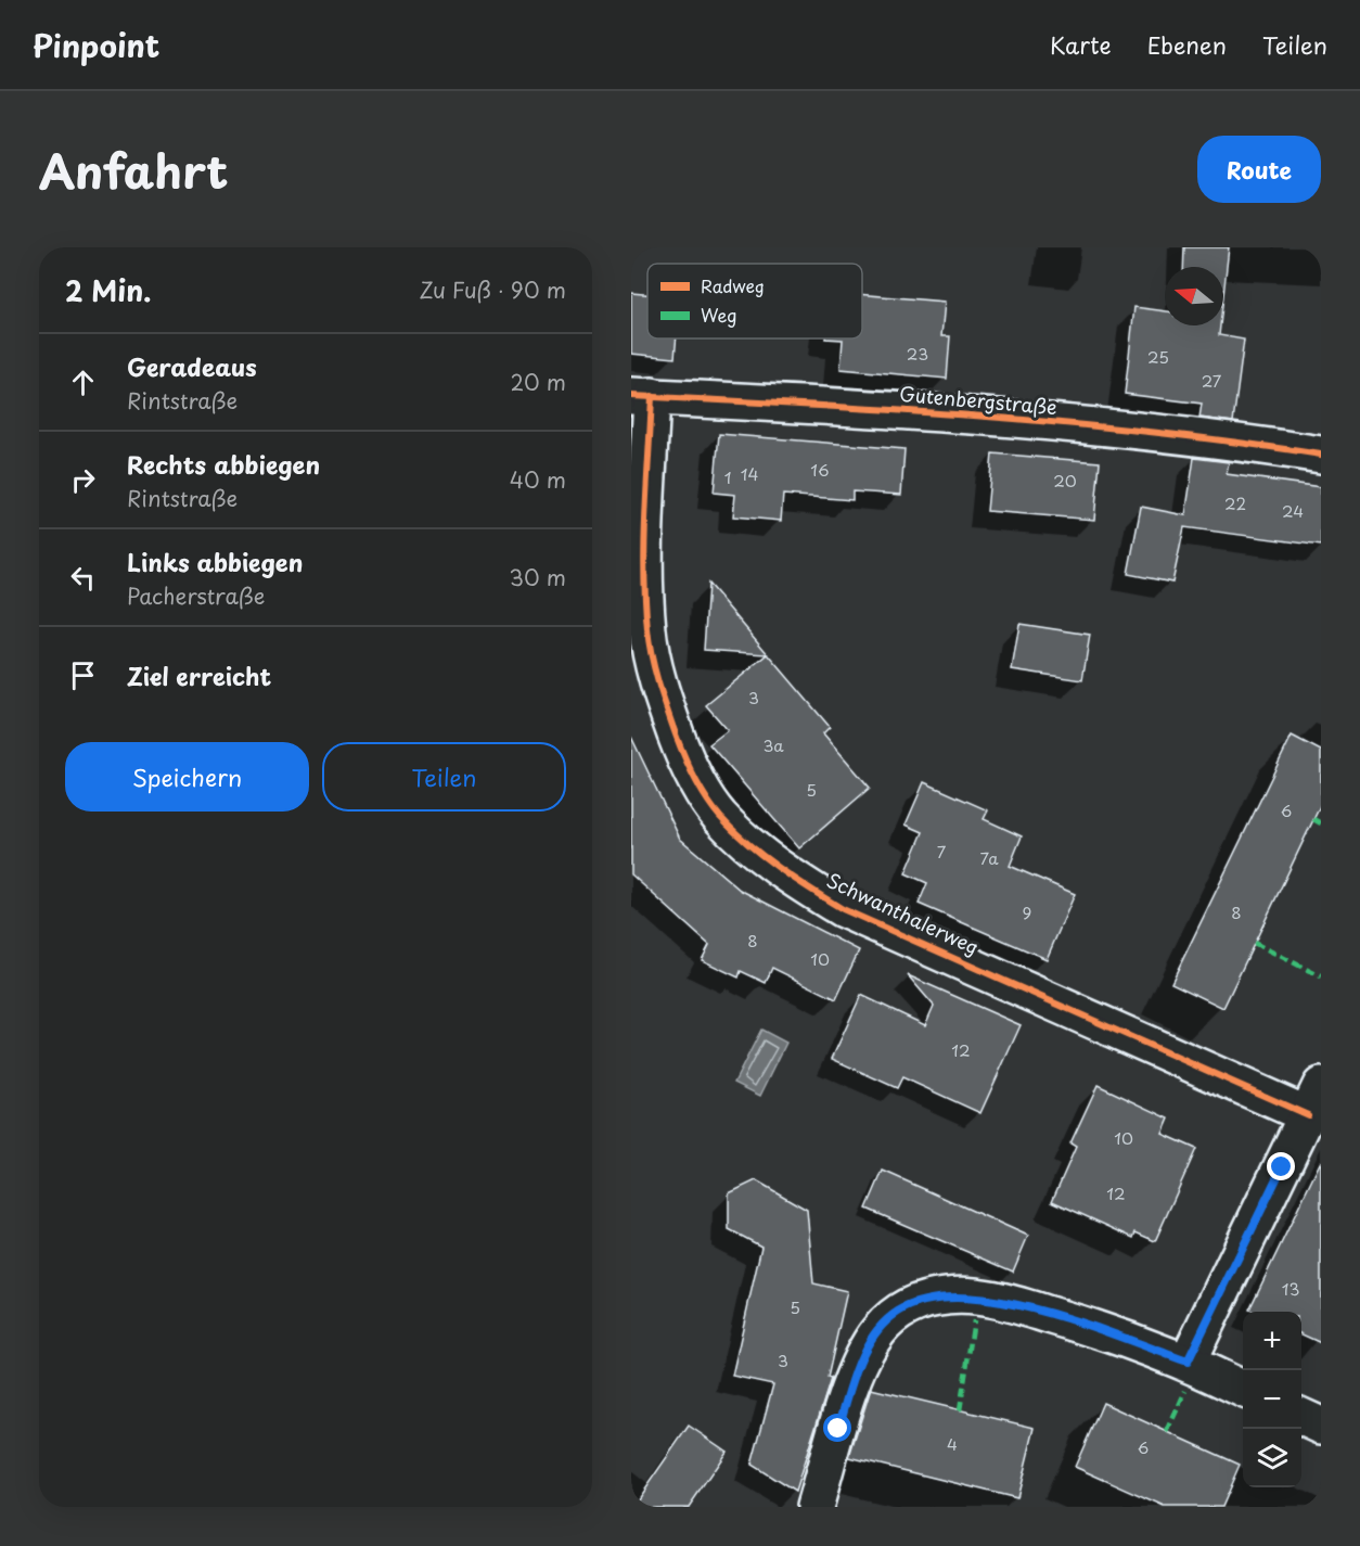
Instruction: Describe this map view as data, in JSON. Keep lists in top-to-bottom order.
{
  "streets": {
    "street": ["Gutenbergstraße", "Schwanthalerweg"]
  },
  "crossings": [
    ["Gutenbergstraße", "Schwanthalerweg"]
  ],
  "house_numbers": [
    "23",
    "25",
    "27",
    "16",
    "14",
    "1",
    "20",
    "22",
    "24",
    "3",
    "3a",
    "5",
    "6",
    "7",
    "7a",
    "9",
    "8",
    "8",
    "10",
    "12",
    "10",
    "12",
    "13",
    "5",
    "3",
    "4",
    "6"
  ],
  "legend": ["Radweg", "Weg"],
  "north": "left",
  "page": {
    "header": "Pinpoint",
    "nav": ["Karte", "Ebenen", "Teilen"],
    "title": "Anfahrt",
    "buttons": [
      "Route",
      ["Speichern", "Teilen"]
    ],
    "heading": ["2 Min.", "Zu Fuß · 90 m"],
    "list": [
      ["Geradeaus", "Rintstraße", "20 m"],
      ["Rechts abbiegen", "Rintstraße", "40 m"],
      ["Links abbiegen", "Pacherstraße", "30 m"],
      "Ziel erreicht"
    ],
    "map_buttons": ["+", "−"]
  }
}
